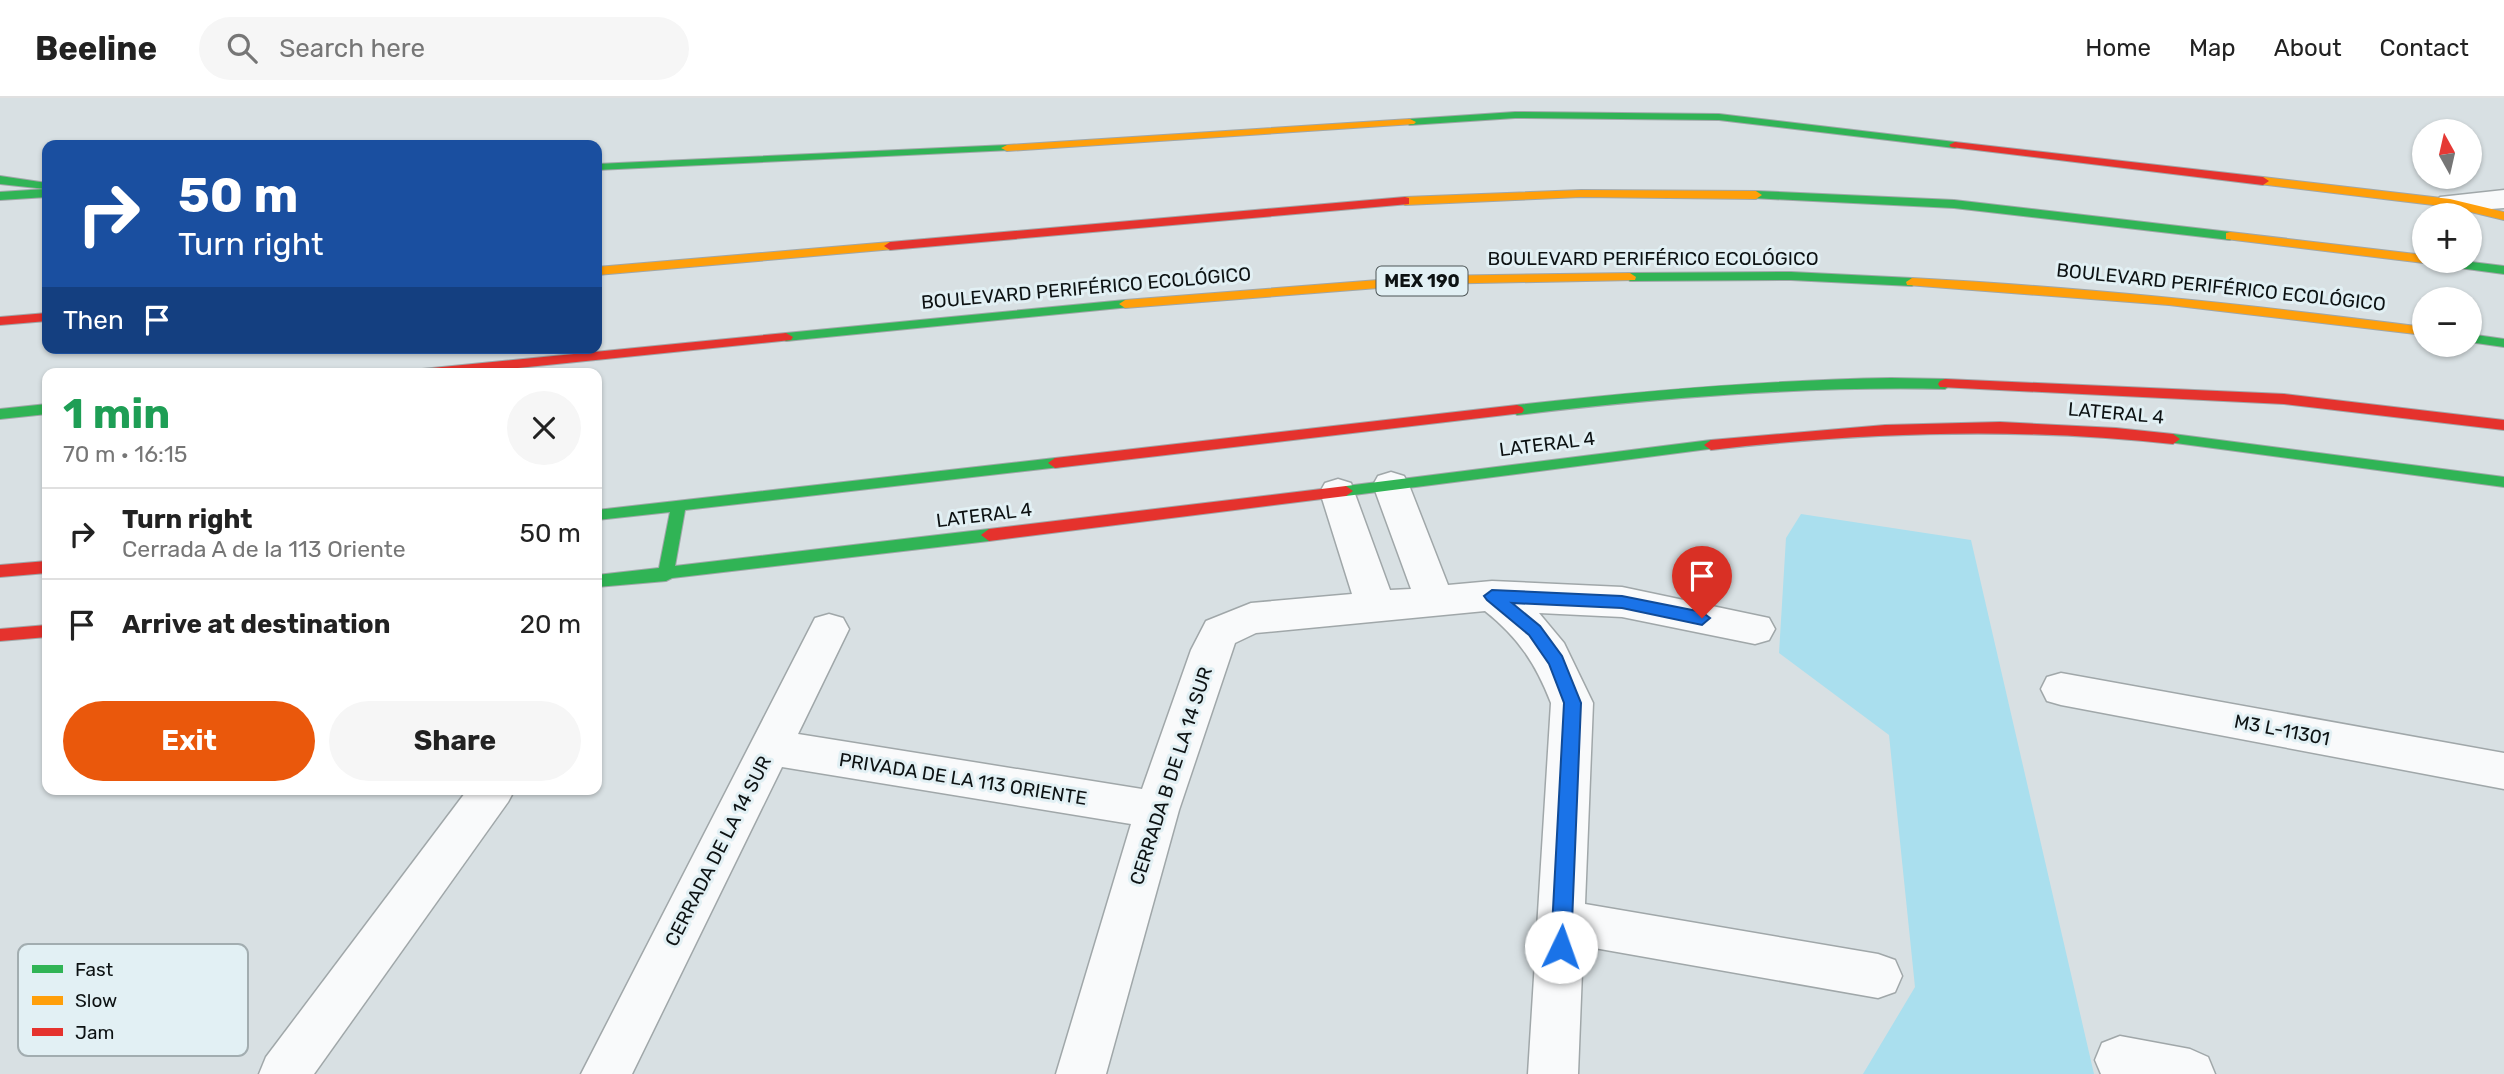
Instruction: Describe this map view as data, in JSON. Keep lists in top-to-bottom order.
{
  "streets": {
    "main road": ["BOULEVARD PERIFÉRICO ECOLÓGICO", "MEX 190", "LATERAL 4"],
    "street": [
      "M3 L-11301",
      "CERRADA B DE LA 14 SUR",
      "PRIVADA DE LA 113 ORIENTE",
      "CERRADA DE LA 14 SUR"
    ]
  },
  "crossings": [
    ["CERRADA B DE LA 14 SUR", "PRIVADA DE LA 113 ORIENTE"],
    ["PRIVADA DE LA 113 ORIENTE", "CERRADA DE LA 14 SUR"]
  ],
  "legend": ["Fast", "Slow", "Jam"],
  "north": "top",
  "page": {
    "header": "Beeline",
    "search": "Search here",
    "nav": [
      "Home",
      "Map",
      "About",
      "Contact"
    ],
    "map_buttons": ["+", "−"],
    "turn": ["50 m", "Turn right"],
    "then": "Then",
    "heading": ["1 min", "70 m · 16:15"],
    "list": [
      {
        "name": "Turn right",
        "note": "Cerrada A de la 113 Oriente",
        "value": "50 m"
      },
      {
        "name": "Arrive at destination",
        "value": "20 m"
      }
    ],
    "buttons": ["Exit", "Share"]
  }
}
